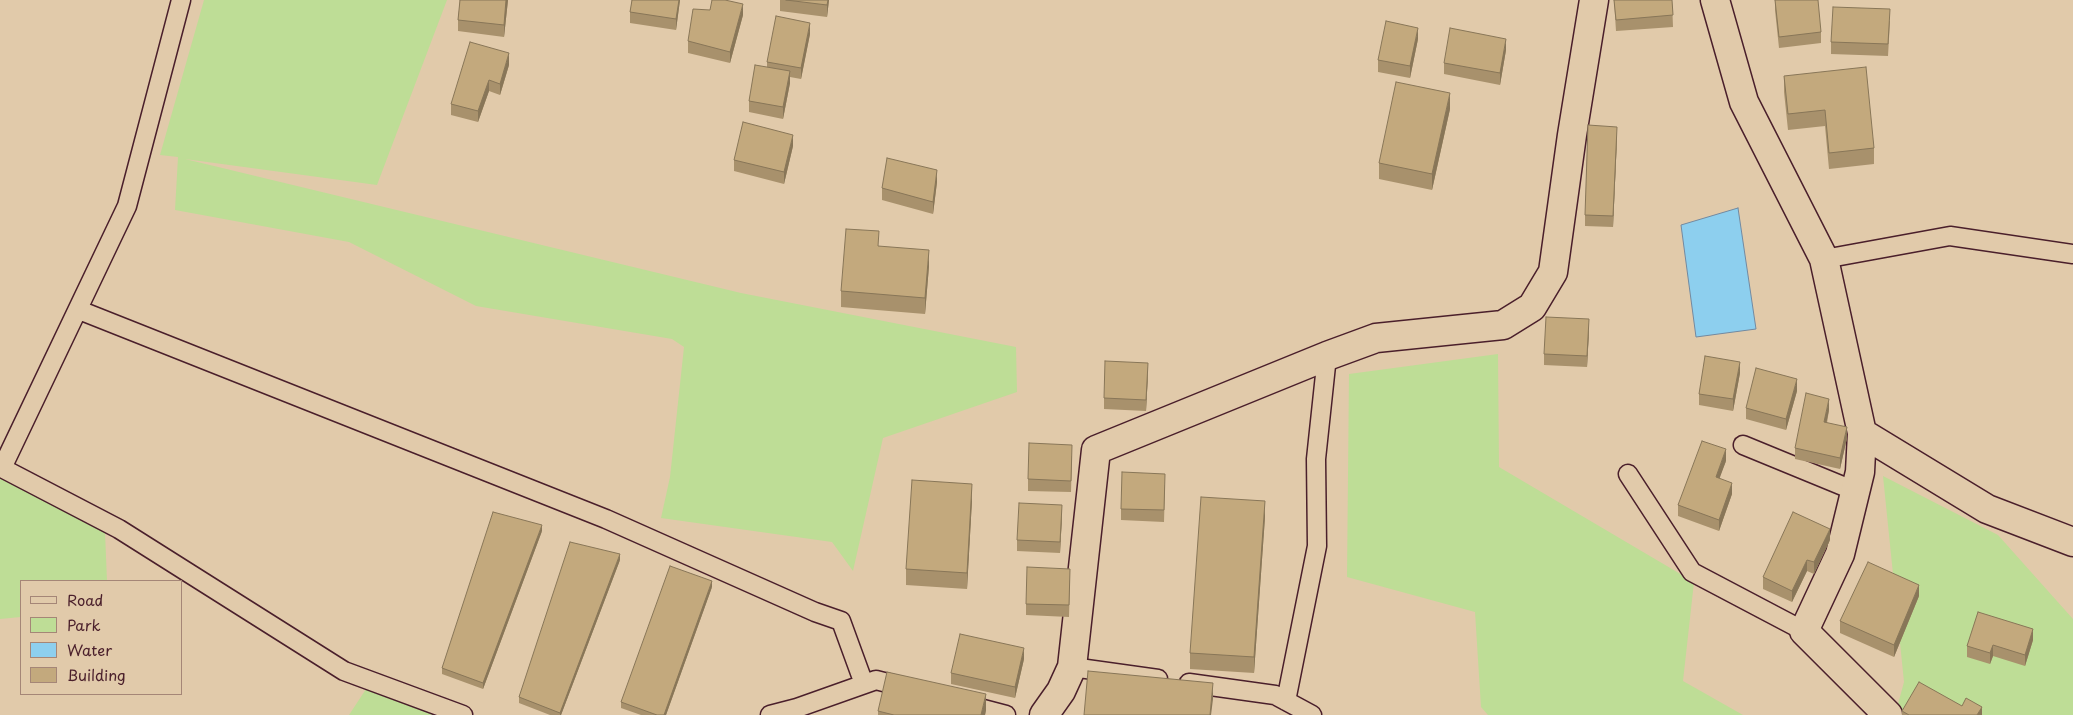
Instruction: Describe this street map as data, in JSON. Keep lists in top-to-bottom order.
{
  "legend": [
    "Road",
    "Park",
    "Water",
    "Building"
  ]
}
